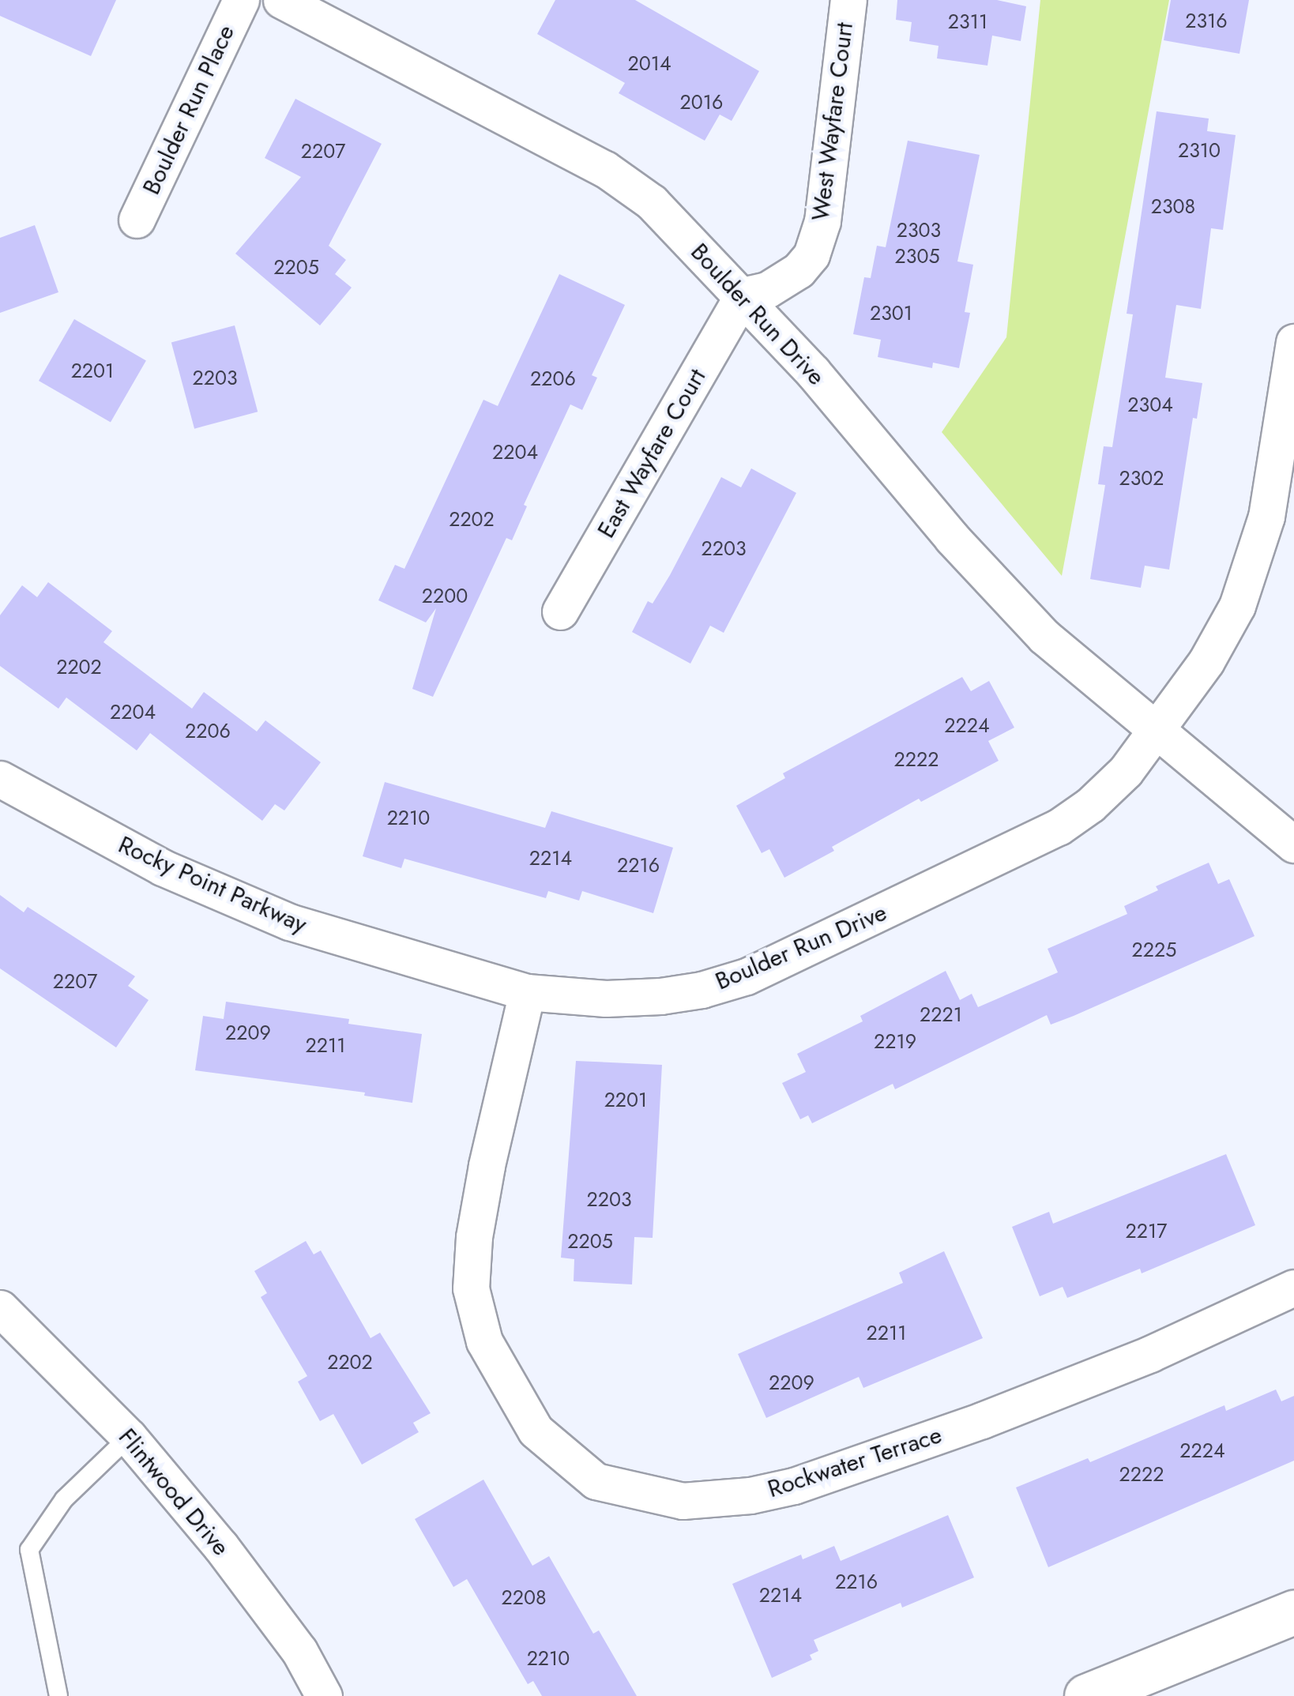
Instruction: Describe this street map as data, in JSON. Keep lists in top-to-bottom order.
{
  "streets": {
    "street": [
      "Boulder Run Place",
      "West Wayfare Court",
      "Boulder Run Drive",
      "East Wayfare Court",
      "Rocky Point Parkway",
      "Rockwater Terrace",
      "Flintwood Drive"
    ]
  },
  "crossings": [
    ["West Wayfare Court", "Boulder Run Drive"],
    ["West Wayfare Court", "East Wayfare Court"],
    ["Boulder Run Drive", "East Wayfare Court"],
    ["Boulder Run Drive", "Rocky Point Parkway"],
    ["Boulder Run Drive", "Rockwater Terrace"],
    ["Rocky Point Parkway", "Rockwater Terrace"]
  ],
  "house_numbers": [
    "2316",
    "2311",
    "2014",
    "2016",
    "2310",
    "2207",
    "2308",
    "2303",
    "2305",
    "2205",
    "2301",
    "2201",
    "2203",
    "2206",
    "2304",
    "2204",
    "2302",
    "2202",
    "2203",
    "2200",
    "2202",
    "2204",
    "2224",
    "2206",
    "2222",
    "2210",
    "2214",
    "2216",
    "2225",
    "2207",
    "2221",
    "2209",
    "2219",
    "2211",
    "2201",
    "2203",
    "2217",
    "2205",
    "2211",
    "2202",
    "2209",
    "2224",
    "2222",
    "2216",
    "2214",
    "2208",
    "2210"
  ]
}
